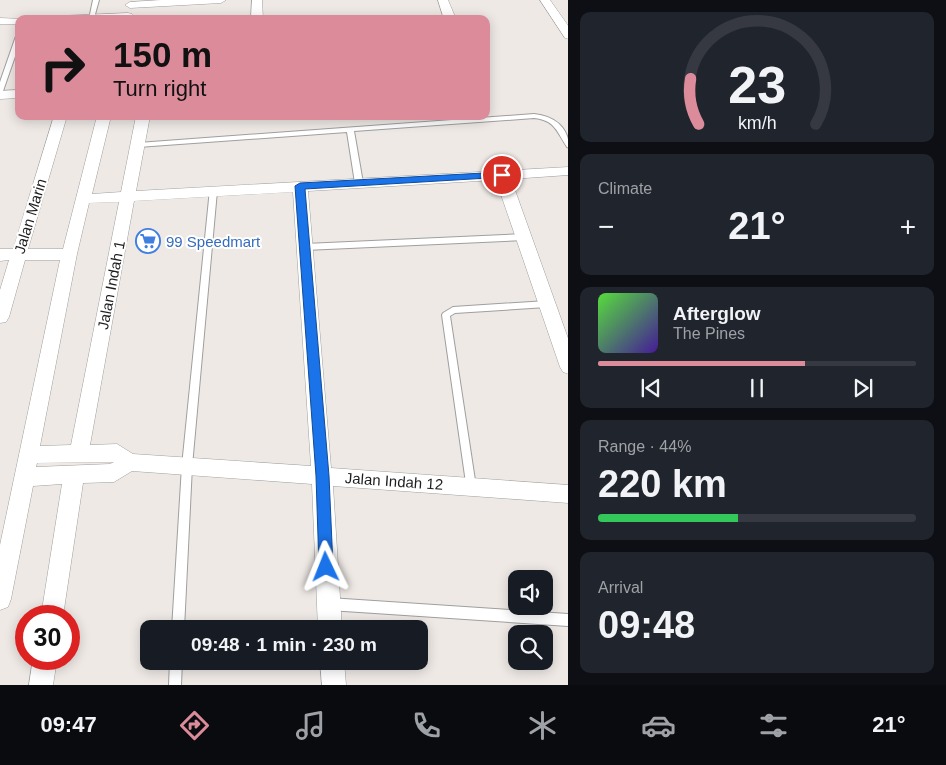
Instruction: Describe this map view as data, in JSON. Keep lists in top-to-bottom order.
{
  "streets": {
    "street": ["Jalan Marin", "Jalan Indah 1", "Jalan Indah 12"]
  },
  "crossings": [
    ["Jalan Indah 1", "Jalan Indah 12"]
  ],
  "places": {
    "supermarket": ["99 Speedmart"]
  },
  "page": {
    "turn": ["150 m", "Turn right"],
    "tile": [
      "Climate",
      ["Range · 44%", "220 km"],
      ["Arrival", "09:48"]
    ],
    "heat": ["−", "21°", "+"],
    "song": ["Afterglow", "The Pines"],
    "limit": "30",
    "trip": "09:48 · 1 min · 230 m",
    "tabs": ["09:47", "21°"],
    "gauge": ["23", "km/h"]
  }
}
